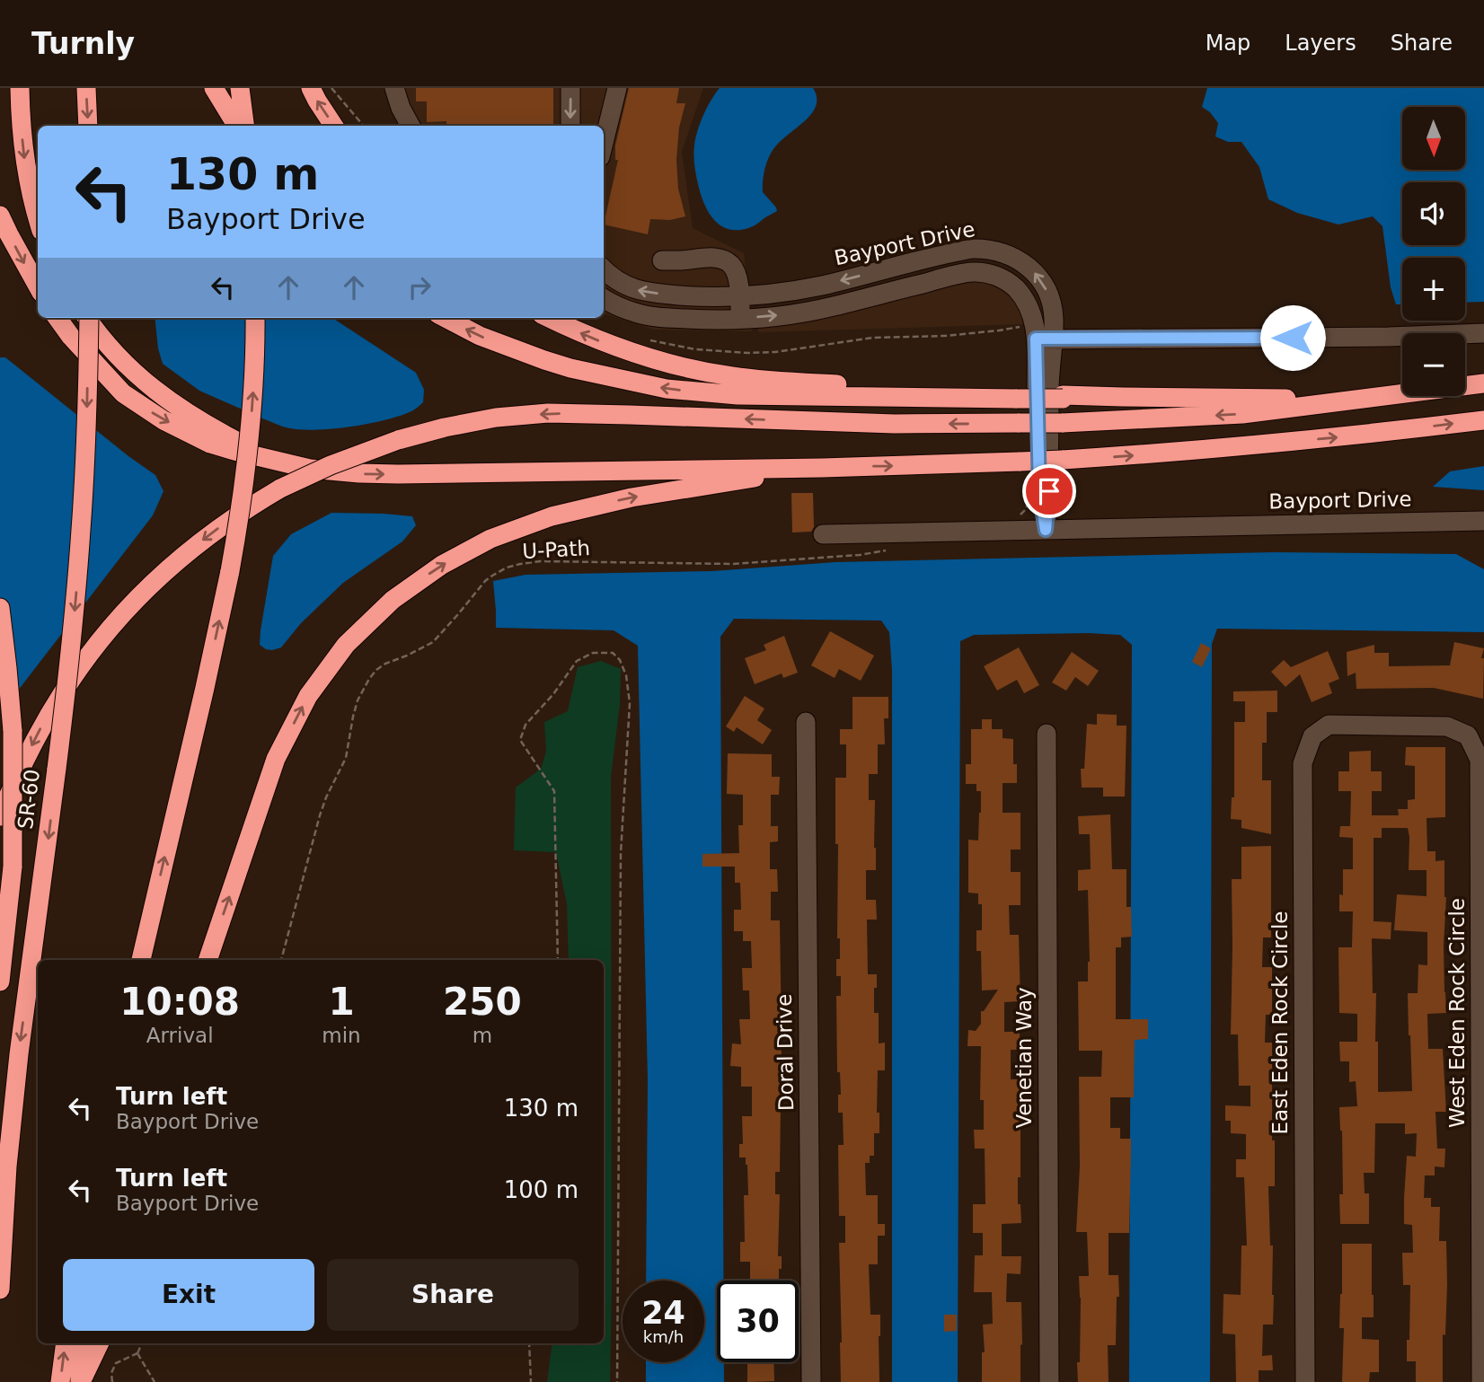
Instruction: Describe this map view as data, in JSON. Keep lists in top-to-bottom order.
{
  "streets": {
    "highway": ["SR-60"],
    "street": [
      "Bayport Drive",
      "West Eden Rock Circle",
      "East Eden Rock Circle",
      "Doral Drive",
      "Venetian Way"
    ],
    "path": ["U-Path"]
  },
  "crossings": [
    ["West Eden Rock Circle", "East Eden Rock Circle"]
  ],
  "north": "bottom",
  "page": {
    "header": "Turnly",
    "nav": ["Map", "Layers", "Share"],
    "map_buttons": ["+", "−"],
    "turn": ["130 m", "Bayport Drive"],
    "eta": [
      "10:08",
      "Arrival",
      "1",
      "min",
      "250",
      "m"
    ],
    "list": [
      {
        "name": "Turn left",
        "note": "Bayport Drive",
        "value": "130 m"
      },
      {
        "name": "Turn left",
        "note": "Bayport Drive",
        "value": "100 m"
      }
    ],
    "buttons": ["Exit", "Share"],
    "speed": "24 km/h",
    "limit": "30"
  }
}
